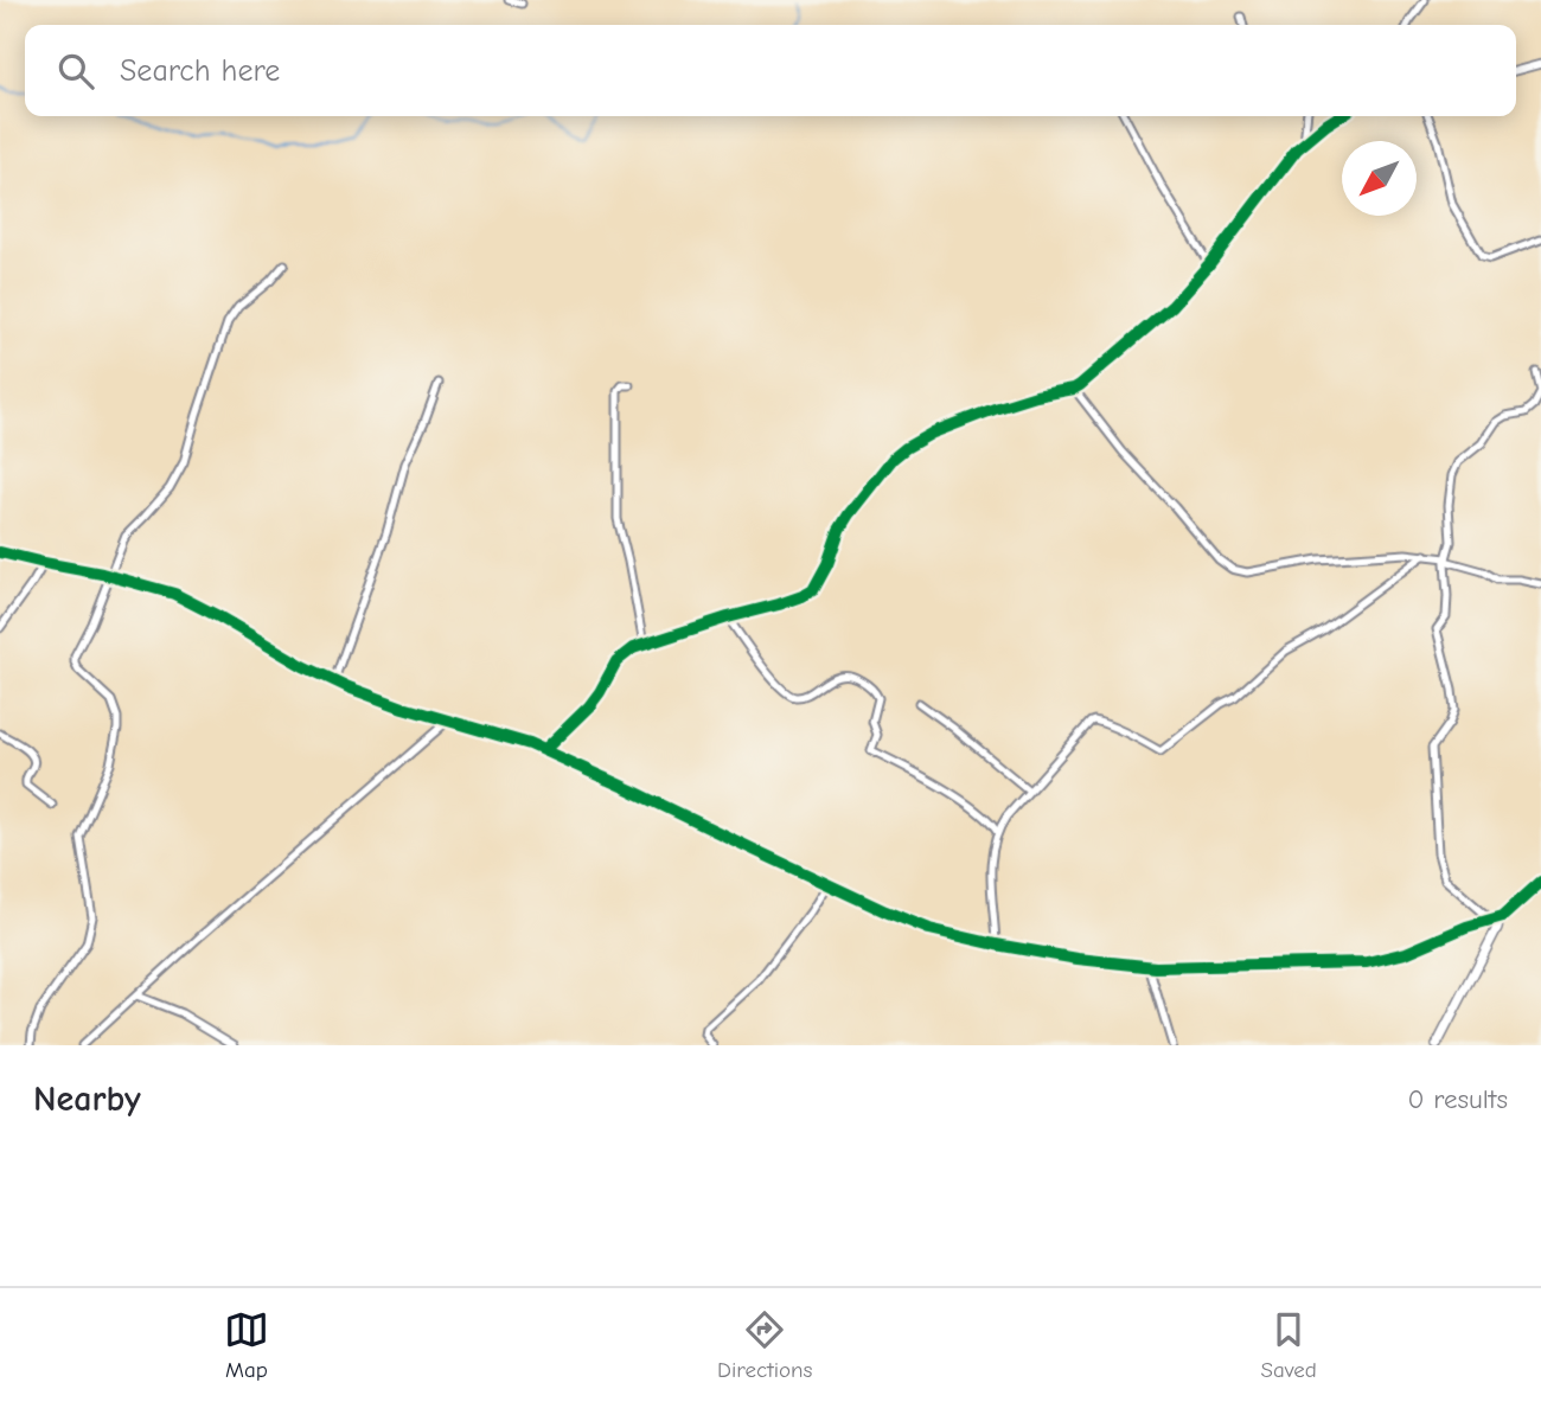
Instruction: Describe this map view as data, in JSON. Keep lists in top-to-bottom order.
{
  "north": "bottom left",
  "page": {
    "search": "Search here",
    "heading": ["Nearby", "0 results"],
    "nav": ["Map", "Directions", "Saved"]
  }
}
